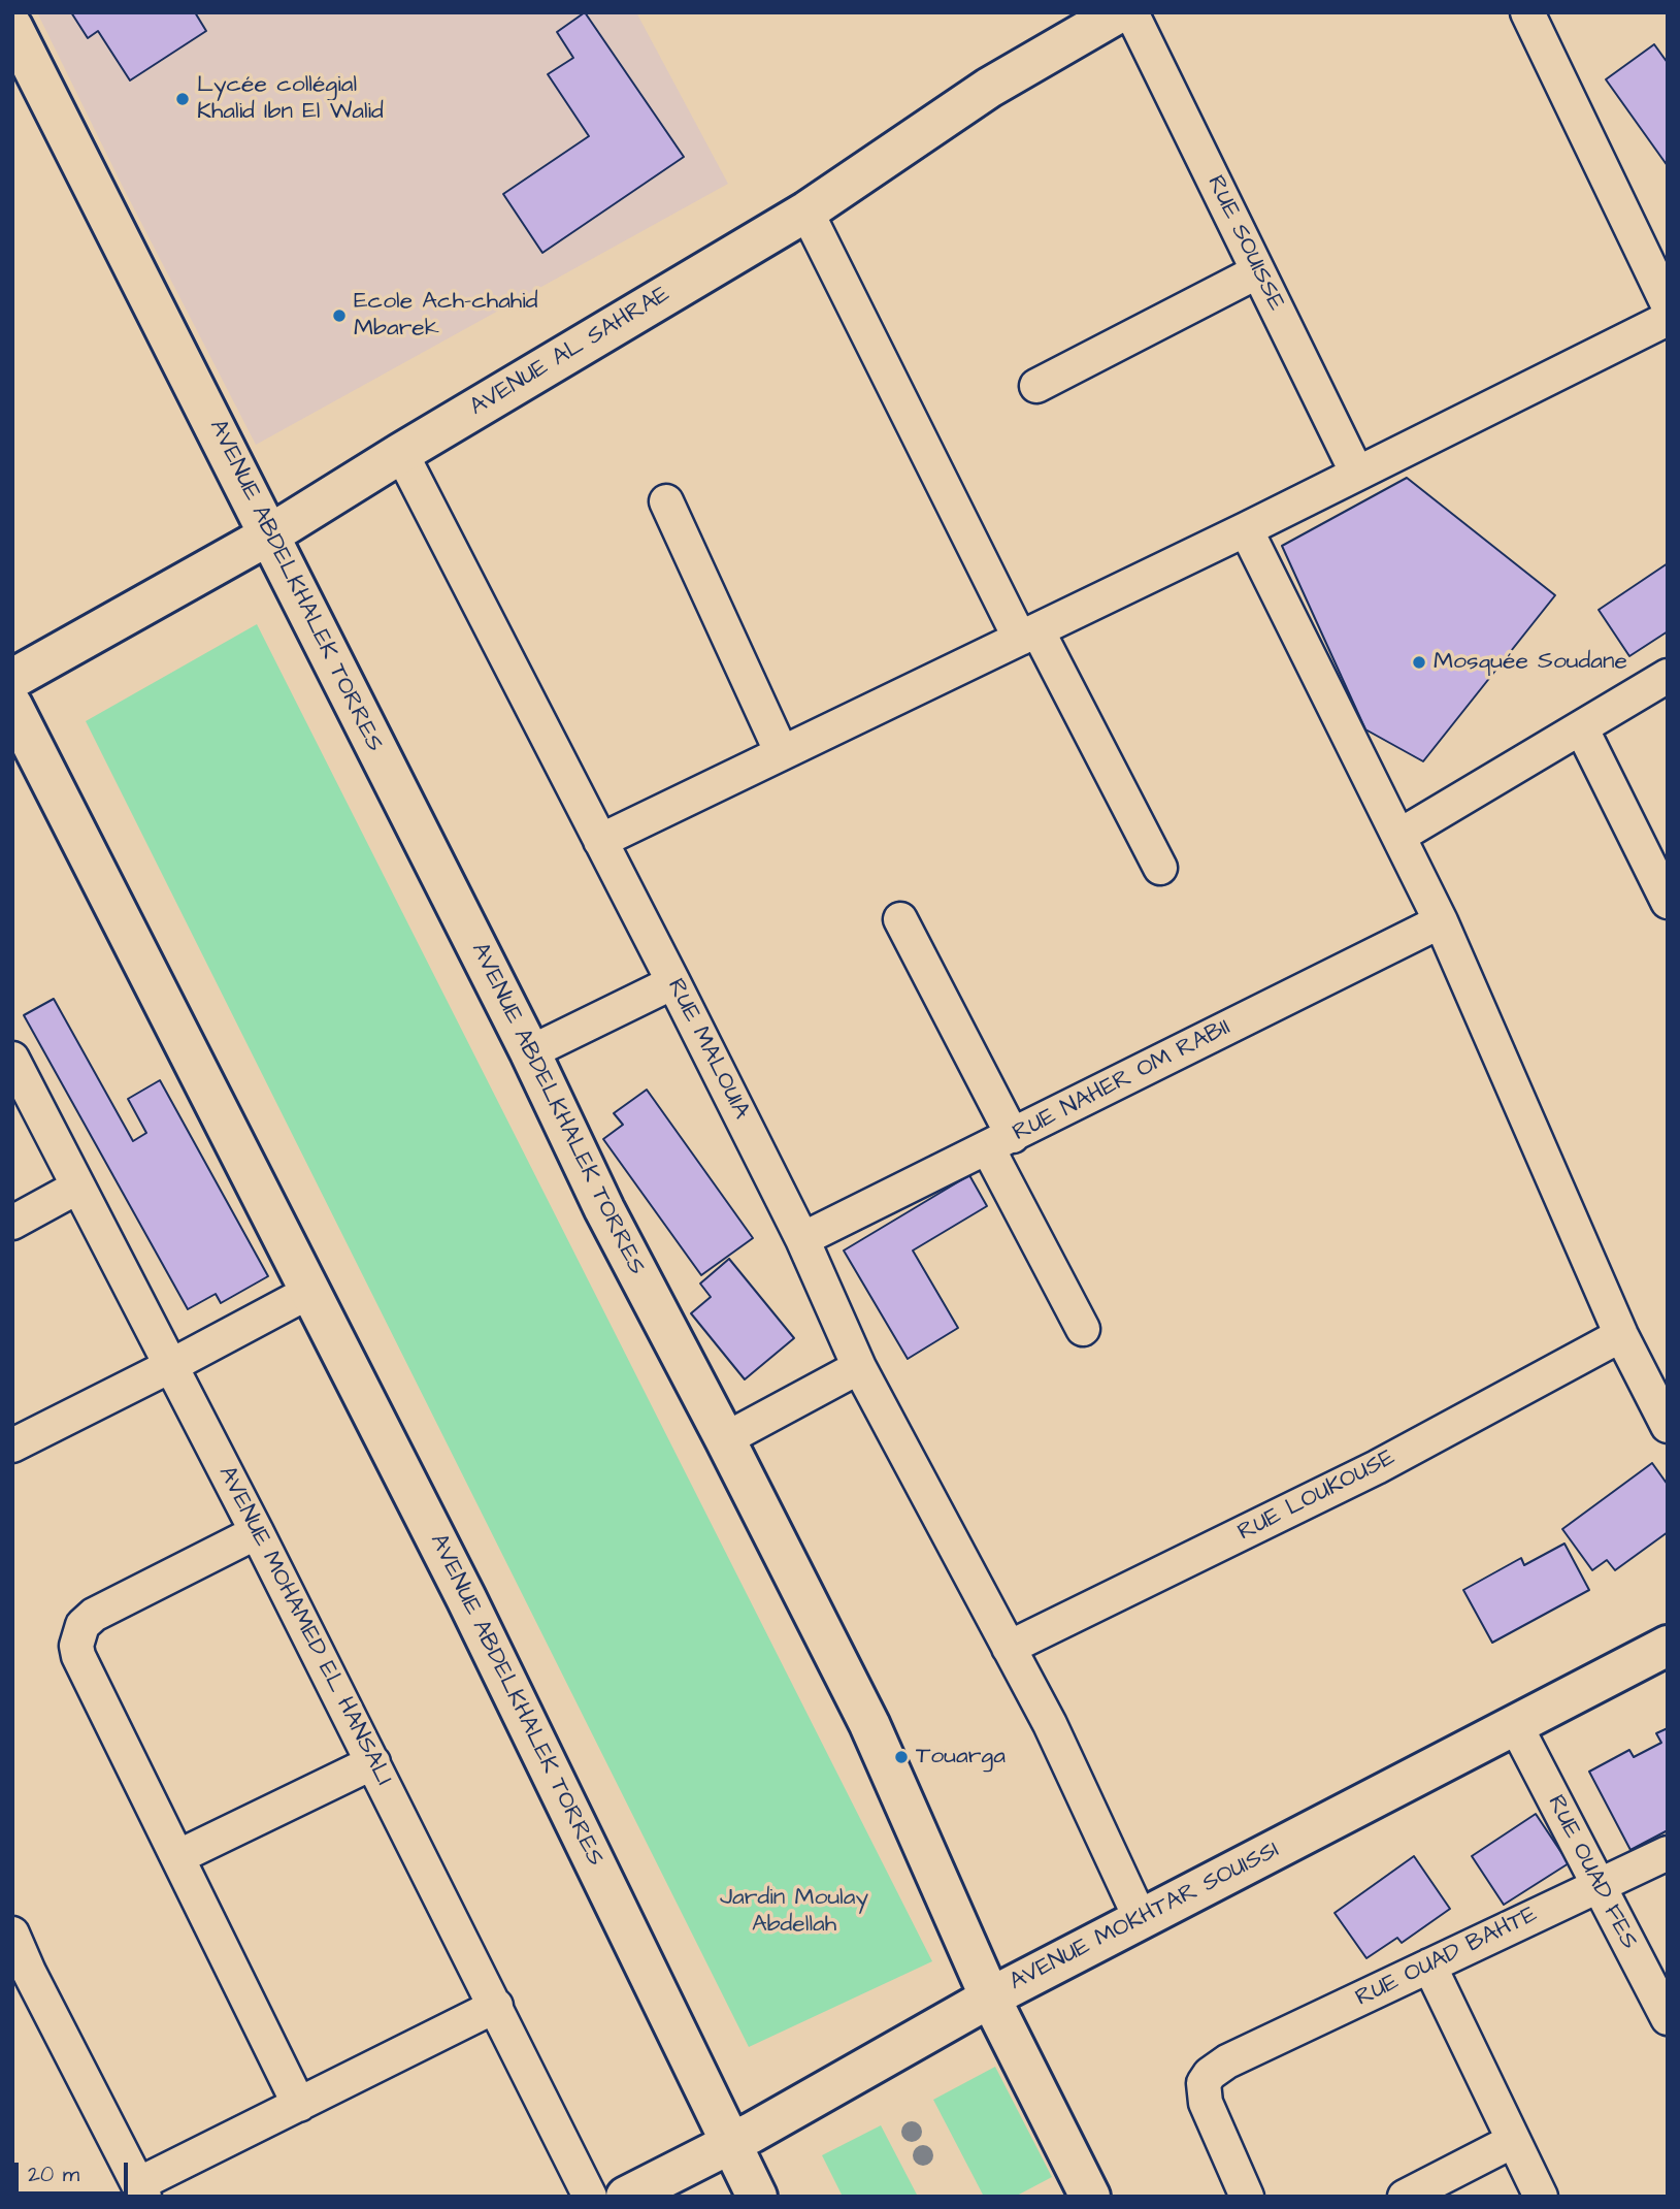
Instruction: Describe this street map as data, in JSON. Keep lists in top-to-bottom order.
{
  "streets": {
    "street": [
      "RUE SOUISSE",
      "AVENUE AL SAHRAE",
      "AVENUE ABDELKHALEK TORRES",
      "RUE MALOUIA",
      "RUE NAHER OM RABII",
      "RUE LOUKOUSE",
      "AVENUE MOHAMED EL HANSALI",
      "RUE OUAD FES",
      "AVENUE MOKHTAR SOUISSI",
      "RUE OUAD BAHTE"
    ]
  },
  "crossings": [
    ["RUE SOUISSE", "AVENUE AL SAHRAE"],
    ["AVENUE AL SAHRAE", "AVENUE ABDELKHALEK TORRES"],
    ["AVENUE AL SAHRAE", "RUE MALOUIA"],
    ["AVENUE ABDELKHALEK TORRES", "AVENUE MOKHTAR SOUISSI"],
    ["RUE MALOUIA", "RUE NAHER OM RABII"],
    ["RUE MALOUIA", "RUE LOUKOUSE"],
    ["RUE MALOUIA", "AVENUE MOKHTAR SOUISSI"],
    ["RUE OUAD FES", "AVENUE MOKHTAR SOUISSI"],
    ["RUE OUAD FES", "RUE OUAD BAHTE"]
  ],
  "parks": ["Jardin Moulay Abdellah"],
  "places": [
    "Lycée collégial Khalid Ibn El Walid",
    "Ecole Ach-chahid Mbarek",
    "Mosquée Soudane",
    "Touarga"
  ],
  "scale_bar": "20 m"
}
